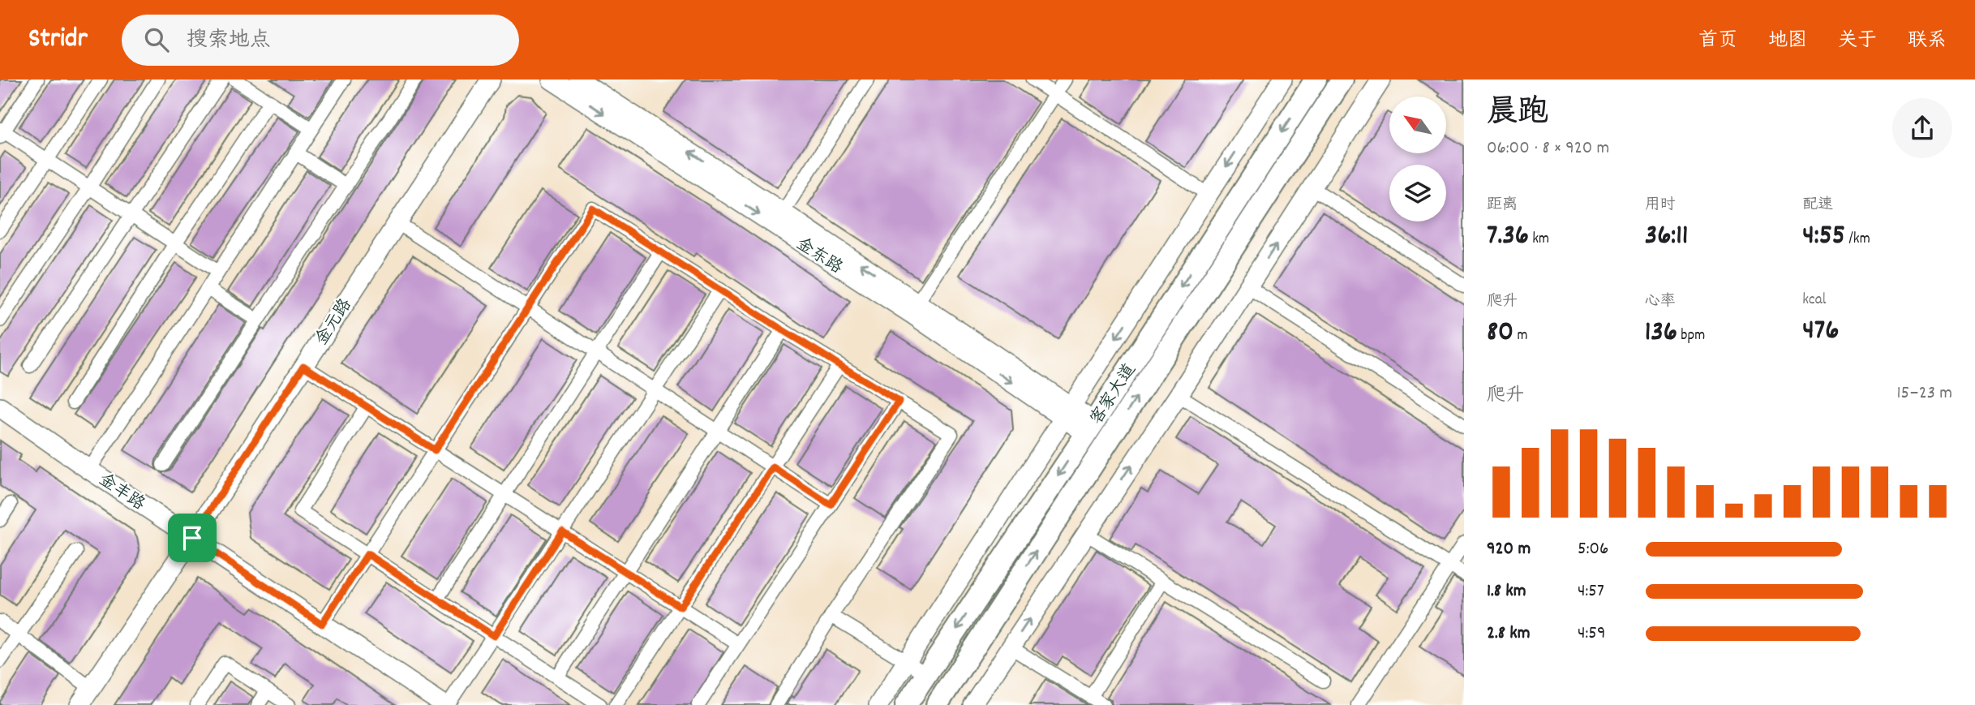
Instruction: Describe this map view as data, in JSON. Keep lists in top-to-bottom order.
{
  "streets": {
    "main road": ["客家大道"],
    "street": ["金东路", "金元路", "金丰路"]
  },
  "crossings": [
    ["金东路", "客家大道"],
    ["金元路", "金丰路"]
  ],
  "north": "top left",
  "page": {
    "header": "Stridr",
    "search": "搜索地点",
    "nav": [
      "首页",
      "地图",
      "关于",
      "联系"
    ],
    "heading": ["晨跑", "06:00 · 8 × 920 m"],
    "stats": [
      ["距离", "7.36 km"],
      ["用时", "36:11"],
      ["配速", "4:55 /km"],
      ["爬升", "80 m"],
      ["心率", "136 bpm"],
      ["kcal", "476"]
    ],
    "chart": ["爬升", "15–23 m"],
    "list": [
      {
        "name": "920 m",
        "note": "5:06"
      },
      {
        "name": "1.8 km",
        "note": "4:57"
      },
      {
        "name": "2.8 km",
        "note": "4:59"
      }
    ]
  }
}
